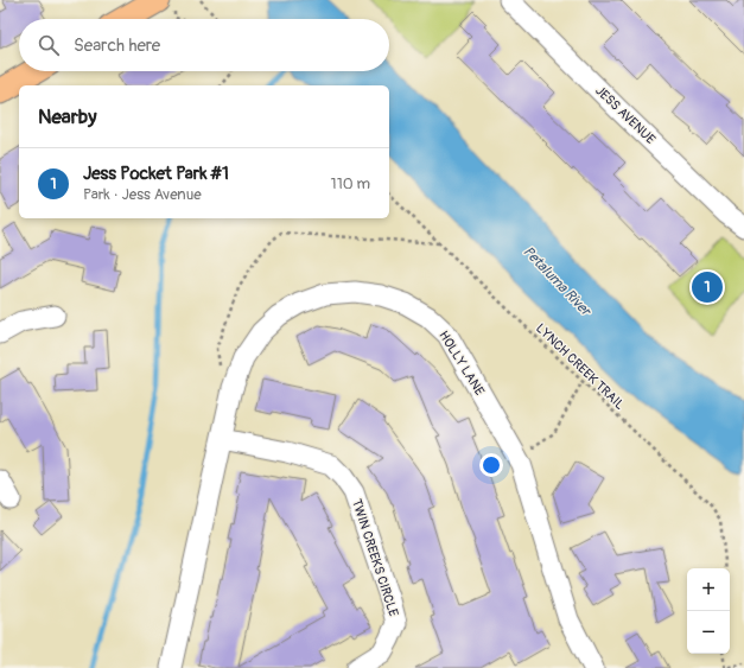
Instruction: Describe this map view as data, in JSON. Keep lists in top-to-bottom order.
{
  "streets": {
    "street": ["JESS AVENUE", "HOLLY LANE", "TWIN CREEKS CIRCLE"],
    "path": ["LYNCH CREEK TRAIL"]
  },
  "crossings": [
    ["HOLLY LANE", "TWIN CREEKS CIRCLE"]
  ],
  "water": ["Petaluma River"],
  "page": {
    "search": "Search here",
    "heading": "Nearby",
    "list": [
      {
        "mark": "1",
        "name": "Jess Pocket Park #1",
        "note": "Park · Jess Avenue",
        "value": "110 m"
      }
    ],
    "pins": "1",
    "map_buttons": ["+", "−"]
  }
}
